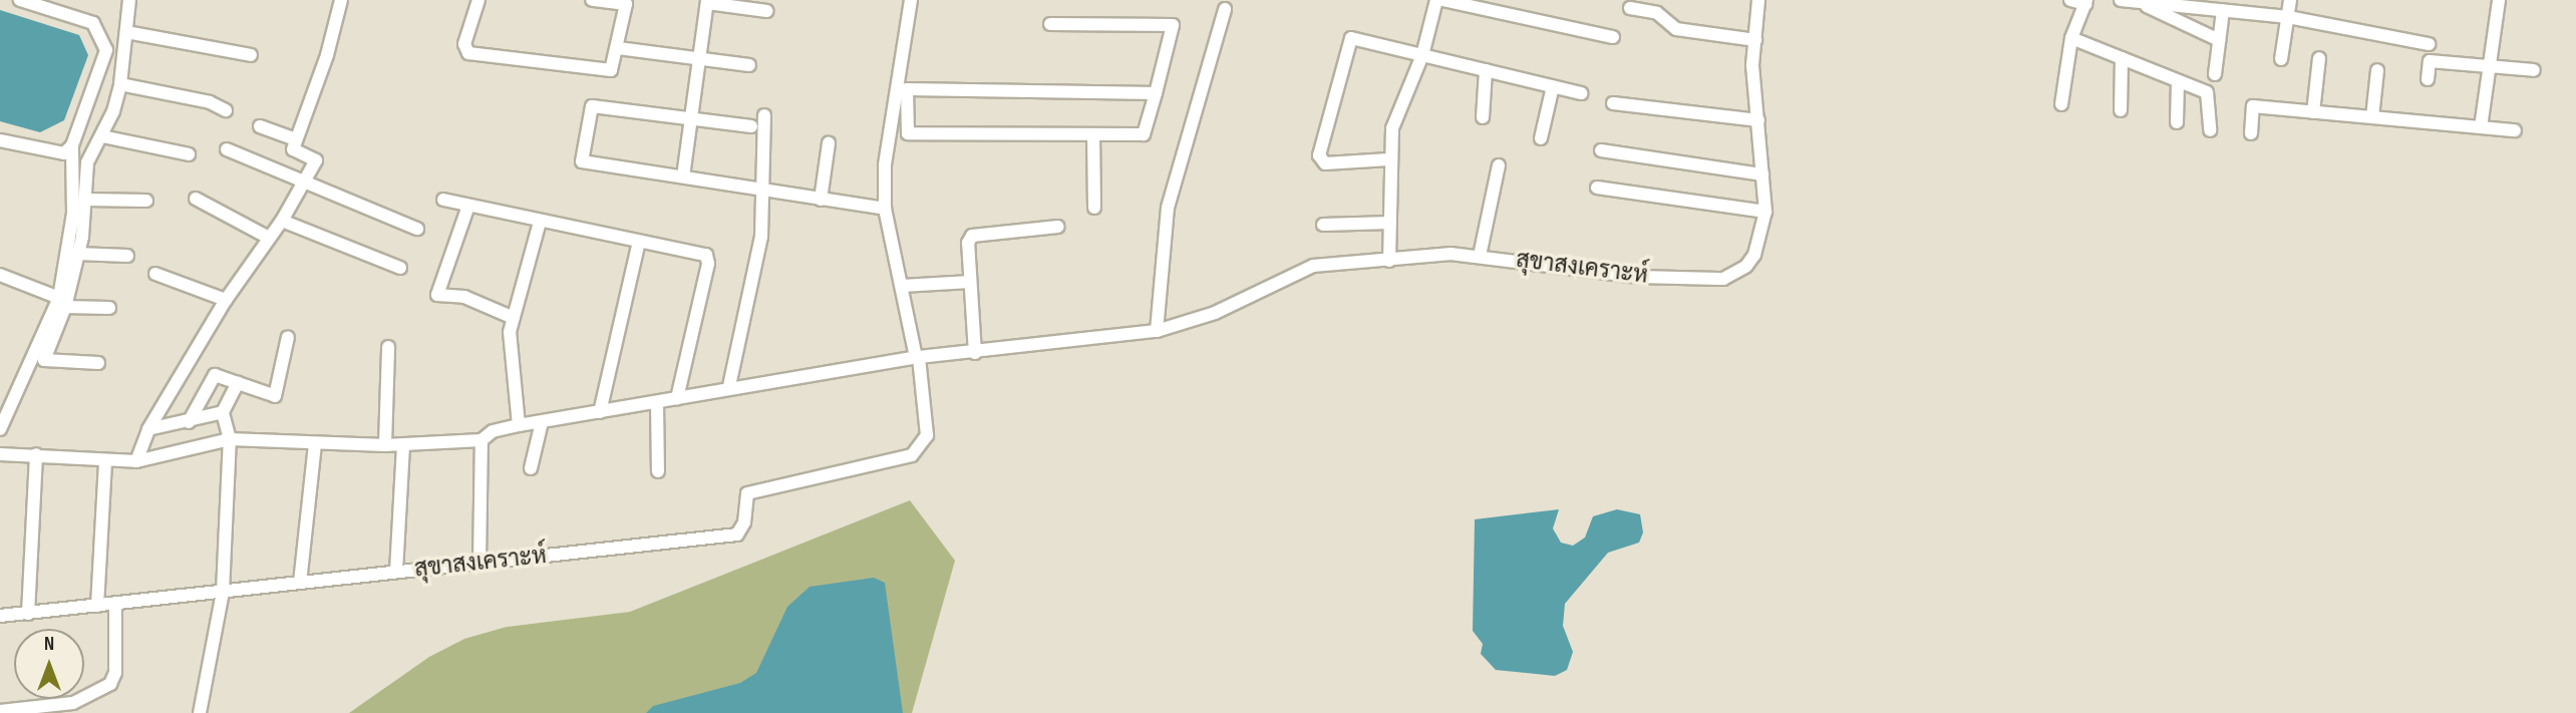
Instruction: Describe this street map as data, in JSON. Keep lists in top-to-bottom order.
{
  "streets": {
    "street": ["สุขาสงเคราะห์"]
  },
  "north": "top"
}
